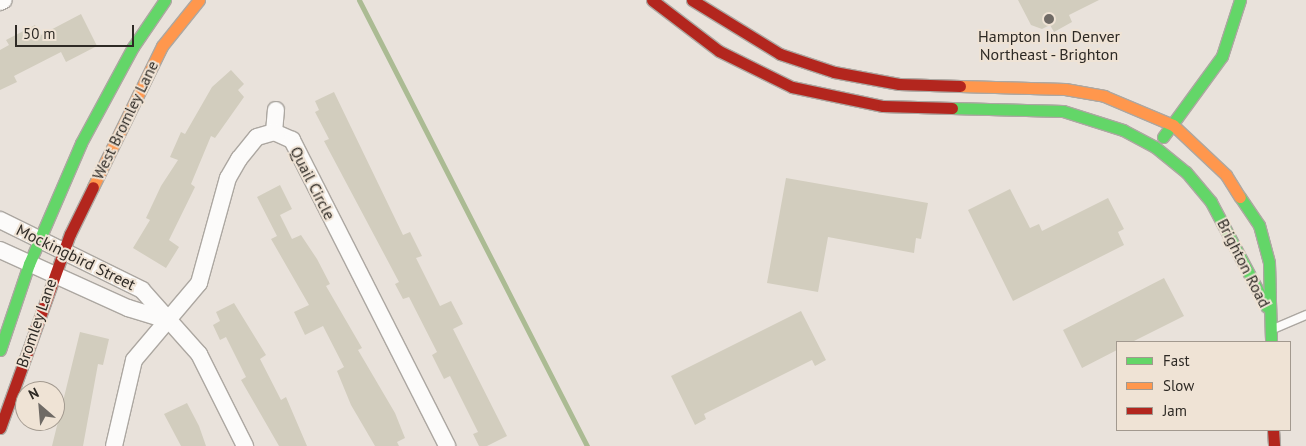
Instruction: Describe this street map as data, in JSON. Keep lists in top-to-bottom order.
{
  "streets": {
    "main road": ["West Bromley Lane", "Brighton Road", "Bromley Lane"],
    "street": ["Quail Circle", "Mockingbird Street"]
  },
  "crossings": [
    ["West Bromley Lane", "Mockingbird Street"],
    ["West Bromley Lane", "Bromley Lane"],
    ["Quail Circle", "Mockingbird Street"],
    ["Mockingbird Street", "Bromley Lane"]
  ],
  "places": ["Hampton Inn Denver Northeast - Brighton"],
  "legend": ["Fast", "Slow", "Jam"],
  "scale_bar": "50 m",
  "north": "top left"
}
